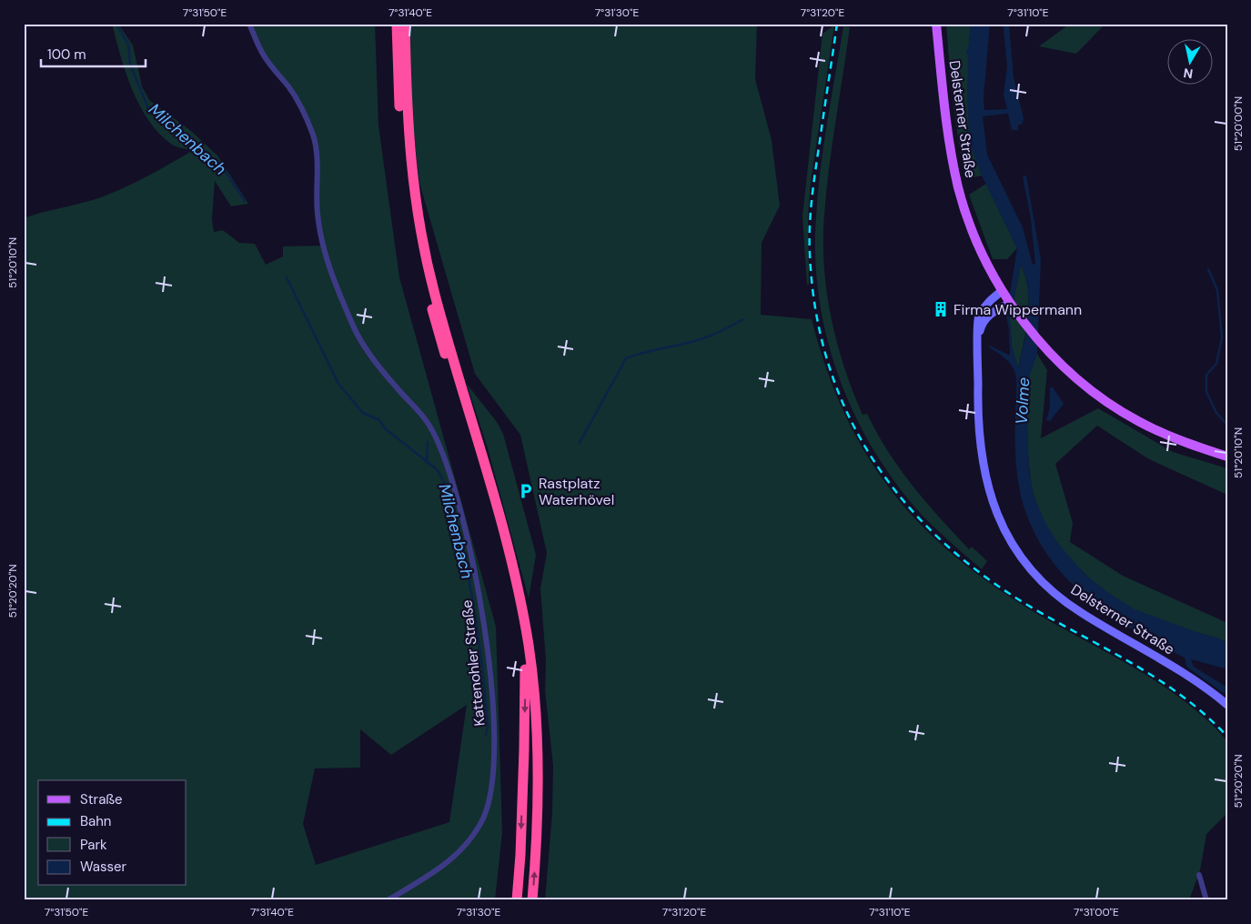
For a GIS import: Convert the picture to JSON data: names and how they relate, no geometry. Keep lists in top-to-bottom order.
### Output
{
  "streets": {
    "main road": ["Delsterner Straße"],
    "street": ["Kattenohler Straße"]
  },
  "water": ["Milchenbach", "Volme"],
  "places": {
    "building": ["Firma Wippermann"],
    "parking": ["Rastplatz Waterhövel"]
  },
  "legend": [
    "Straße",
    "Bahn",
    "Park",
    "Wasser"
  ],
  "scale_bar": "100 m",
  "north": "bottom",
  "coordinates": [
    "7°31'50\"E",
    "7°31'40\"E",
    "7°31'30\"E",
    "7°31'20\"E",
    "7°31'10\"E",
    "51°20'00\"N",
    "51°20'10\"N",
    "51°20'20\"N",
    "7°31'00\"E"
  ]
}
